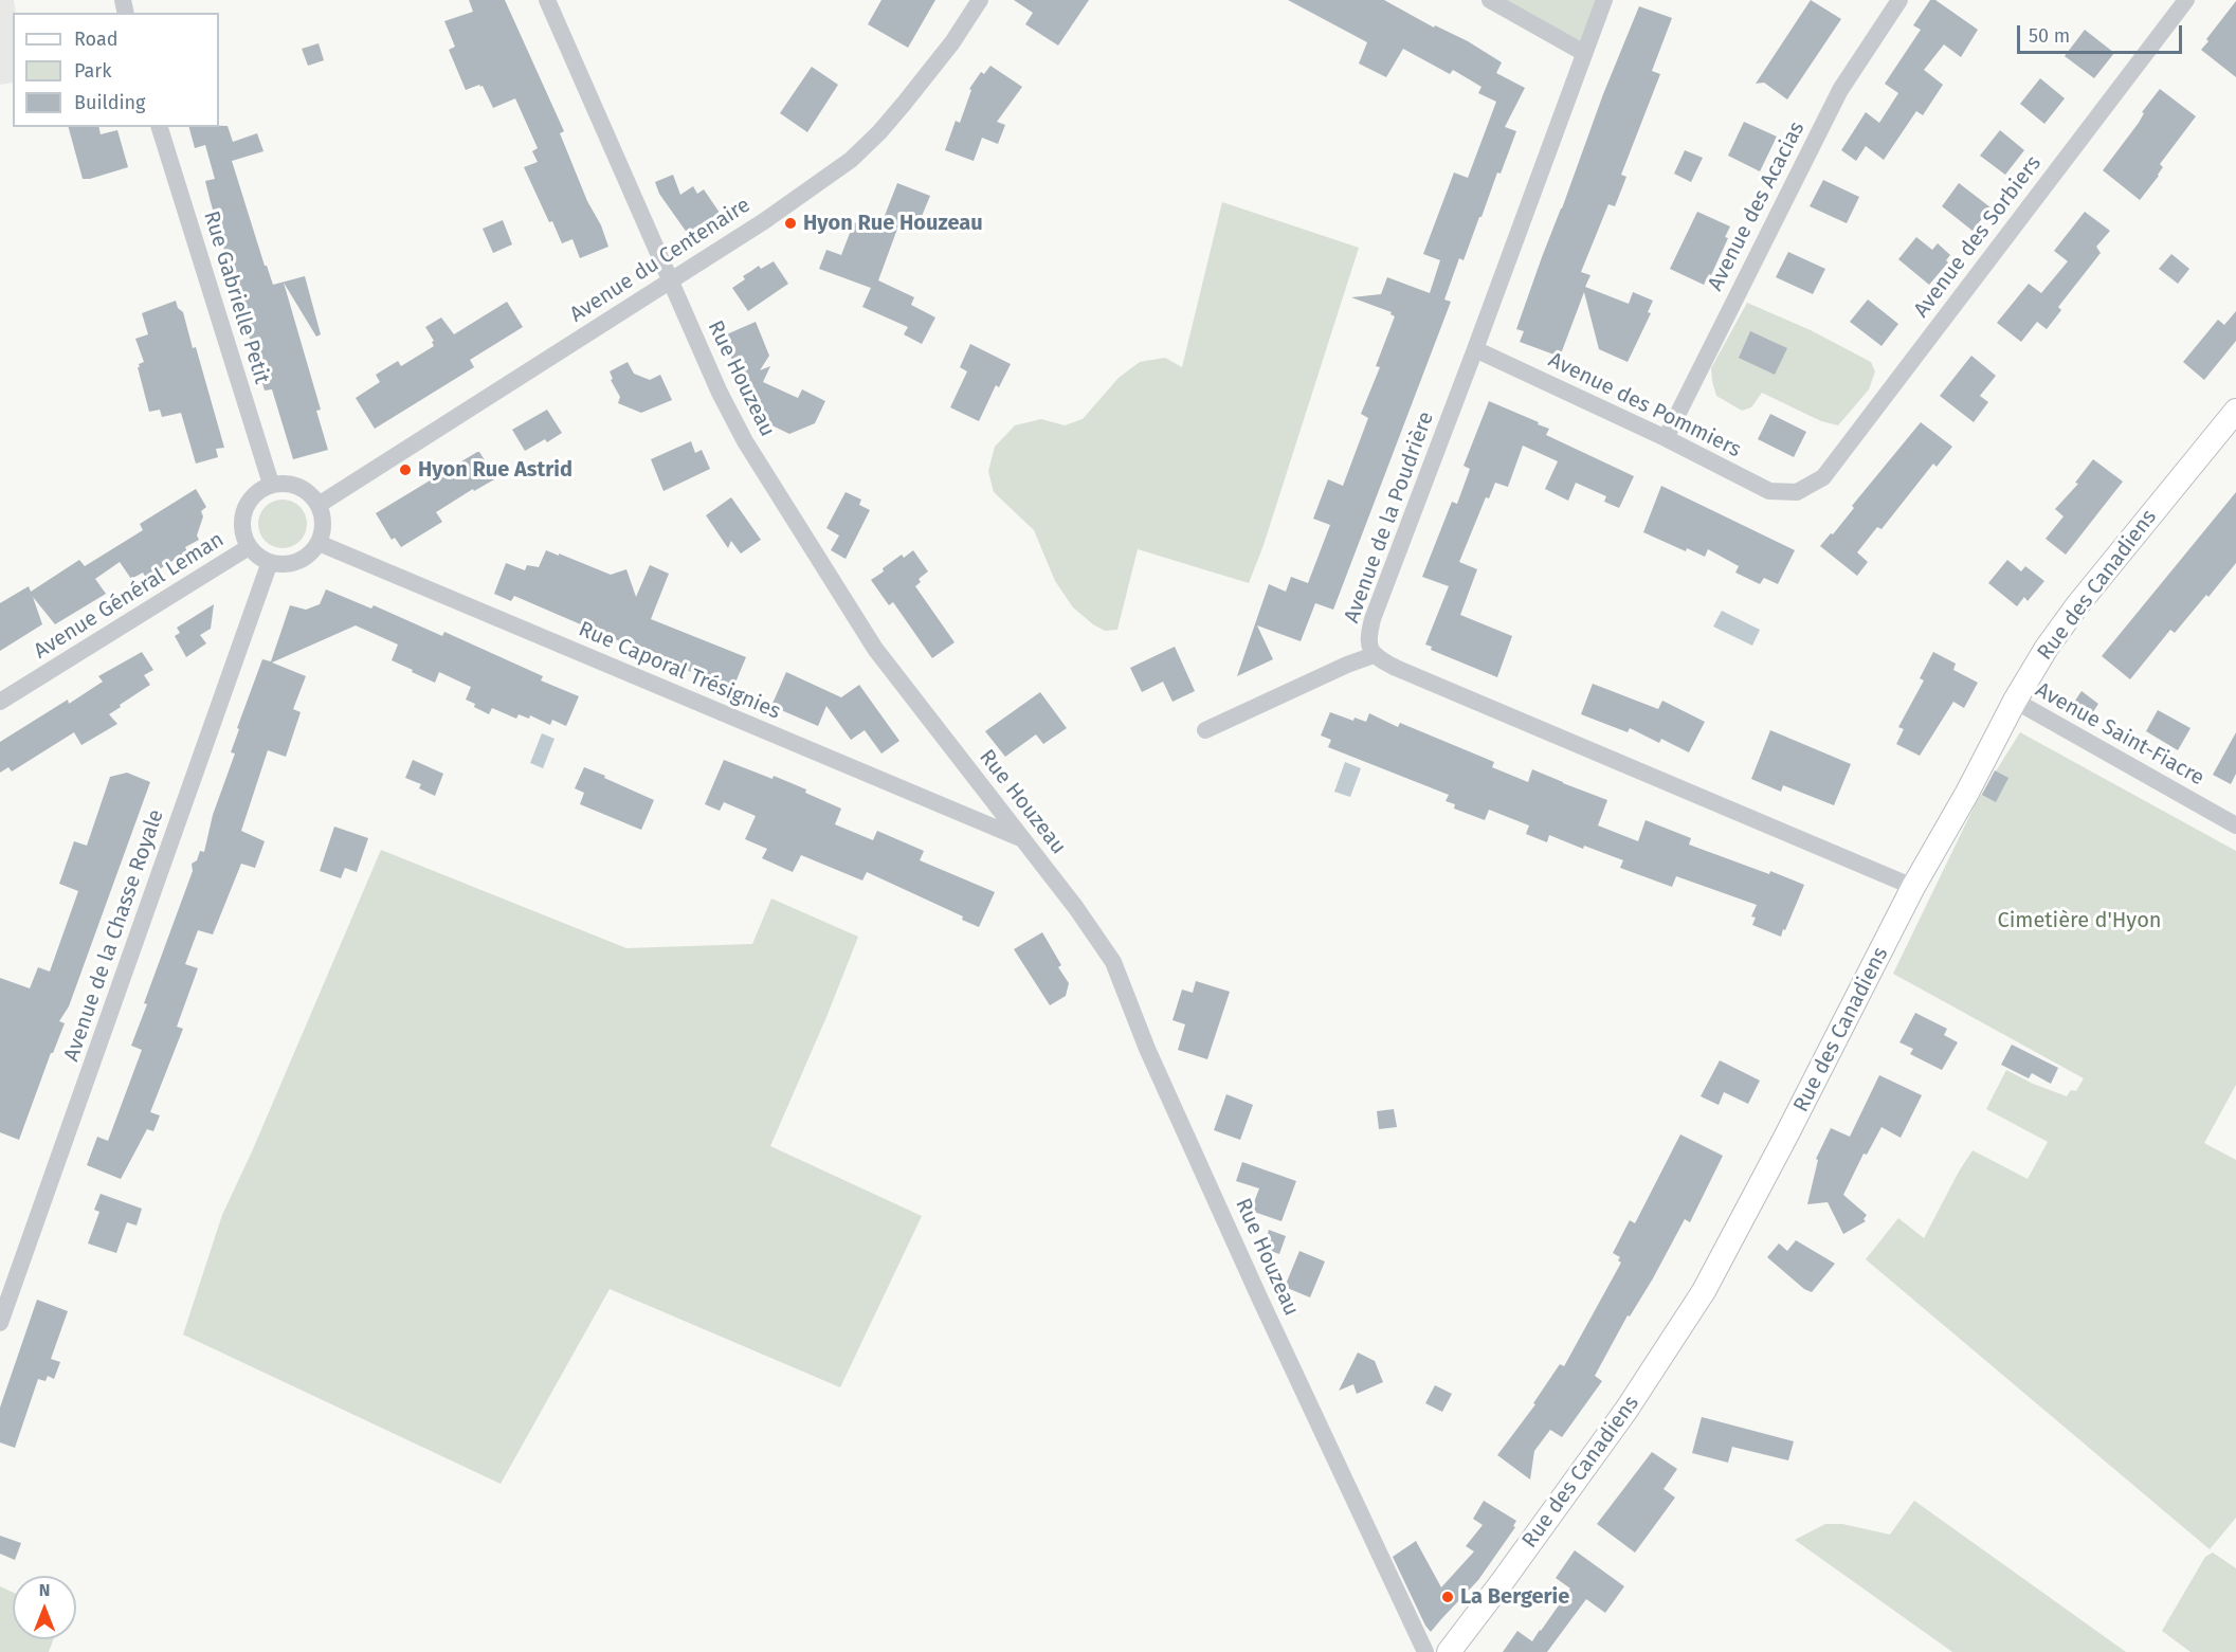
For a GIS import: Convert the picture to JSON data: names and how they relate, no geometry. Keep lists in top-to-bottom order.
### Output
{
  "streets": {
    "street": [
      "Avenue des Acacias",
      "Avenue des Sorbiers",
      "Avenue du Centenaire",
      "Rue Gabrielle Petit",
      "Rue Houzeau",
      "Avenue des Pommiers",
      "Avenue de la Poudrière",
      "Rue des Canadiens",
      "Avenue Général Leman",
      "Rue Caporal Trésignies",
      "Avenue Saint-Fiacre",
      "Avenue de la Chasse Royale"
    ]
  },
  "crossings": [
    ["Avenue des Acacias", "Avenue des Pommiers"],
    ["Avenue des Sorbiers", "Avenue des Pommiers"],
    ["Avenue du Centenaire", "Rue Gabrielle Petit"],
    ["Avenue du Centenaire", "Rue Houzeau"],
    ["Avenue du Centenaire", "Avenue Général Leman"],
    ["Avenue du Centenaire", "Rue Caporal Trésignies"],
    ["Avenue du Centenaire", "Avenue de la Chasse Royale"],
    ["Rue Gabrielle Petit", "Avenue Général Leman"],
    ["Rue Gabrielle Petit", "Rue Caporal Trésignies"],
    ["Rue Gabrielle Petit", "Avenue de la Chasse Royale"],
    ["Rue Houzeau", "Rue Caporal Trésignies"],
    ["Avenue des Pommiers", "Avenue de la Poudrière"],
    ["Avenue de la Poudrière", "Rue des Canadiens"],
    ["Rue des Canadiens", "Avenue Saint-Fiacre"],
    ["Avenue Général Leman", "Rue Caporal Trésignies"],
    ["Avenue Général Leman", "Avenue de la Chasse Royale"],
    ["Rue Caporal Trésignies", "Avenue de la Chasse Royale"]
  ],
  "parks": ["Cimetière d'Hyon"],
  "places": ["Hyon Rue Houzeau", "Hyon Rue Astrid", "La Bergerie"],
  "legend": ["Road", "Park", "Building"],
  "scale_bar": "50 m",
  "north": "top"
}
